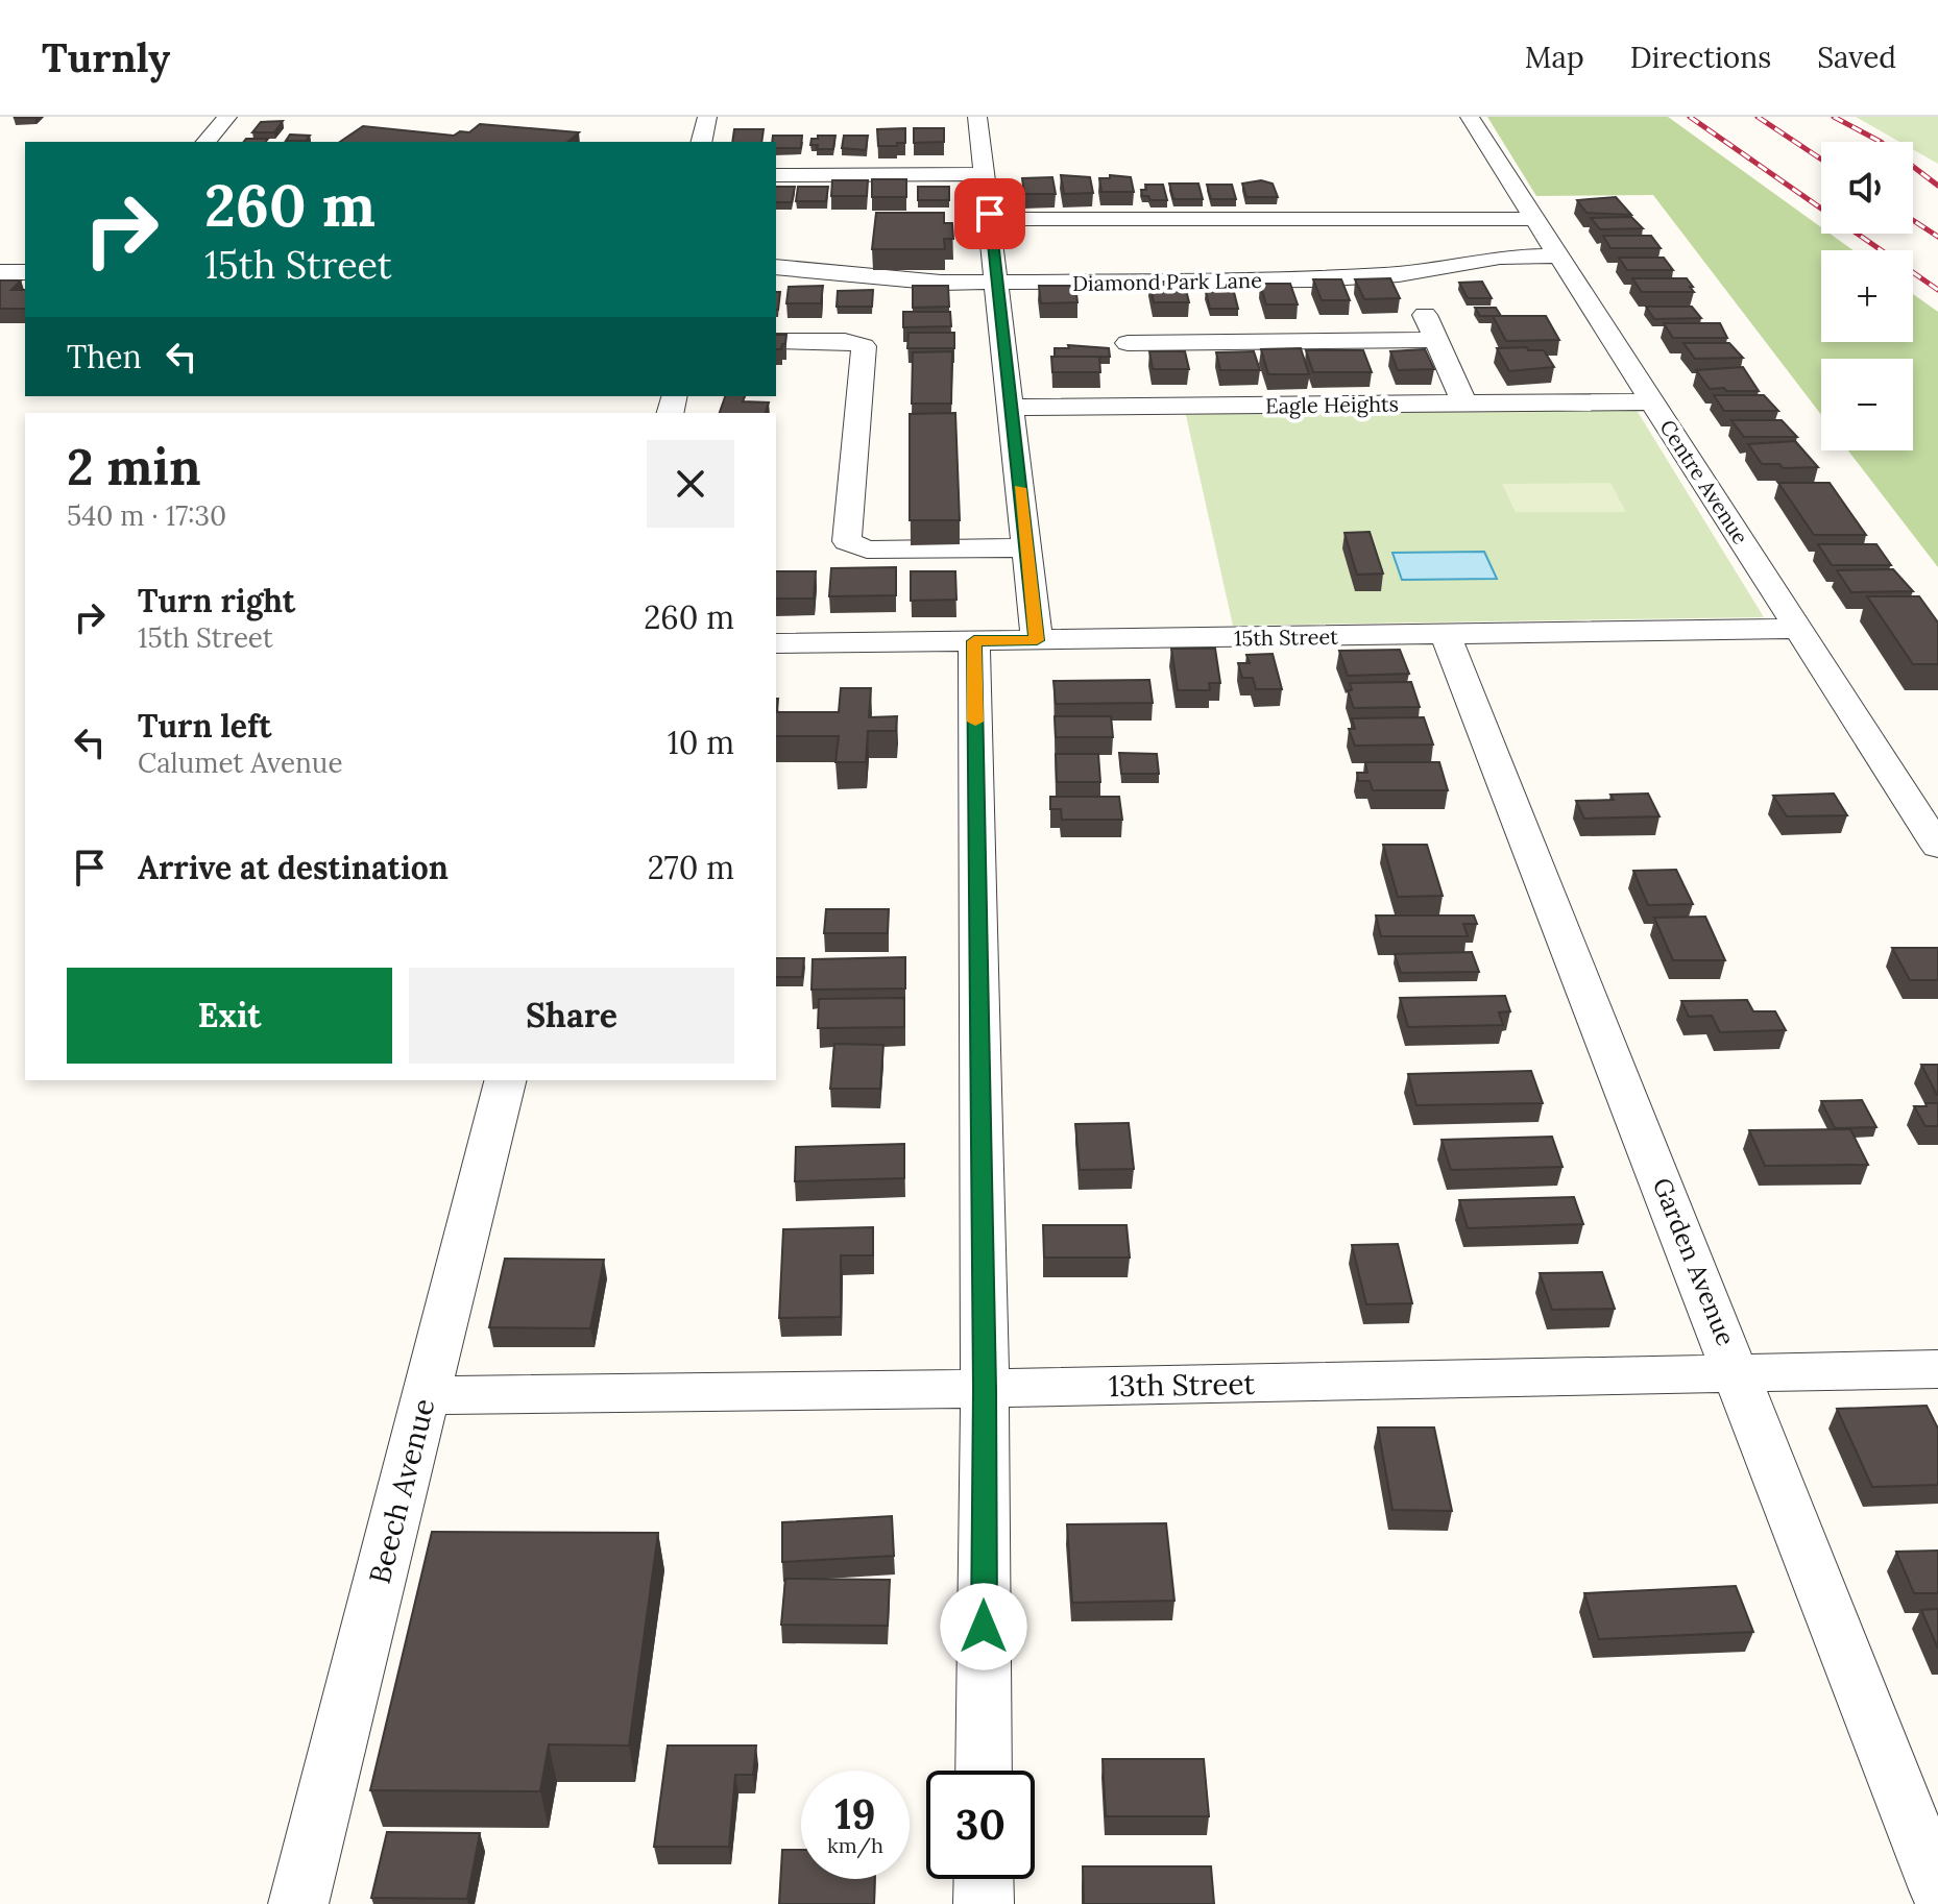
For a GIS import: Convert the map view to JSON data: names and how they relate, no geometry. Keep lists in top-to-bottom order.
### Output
{
  "streets": {
    "street": [
      "Diamond Park Lane",
      "Eagle Heights",
      "Centre Avenue",
      "15th Street",
      "Garden Avenue",
      "13th Street",
      "Beech Avenue"
    ]
  },
  "crossings": [
    ["Diamond Park Lane", "Centre Avenue"],
    ["Eagle Heights", "Centre Avenue"],
    ["Centre Avenue", "15th Street"],
    ["15th Street", "Garden Avenue"],
    ["Garden Avenue", "13th Street"],
    ["13th Street", "Beech Avenue"]
  ],
  "page": {
    "header": "Turnly",
    "nav": ["Map", "Directions", "Saved"],
    "map_buttons": ["+", "−"],
    "turn": ["260 m", "15th Street"],
    "then": "Then",
    "heading": ["2 min", "540 m · 17:30"],
    "list": [
      {
        "name": "Turn right",
        "note": "15th Street",
        "value": "260 m"
      },
      {
        "name": "Turn left",
        "note": "Calumet Avenue",
        "value": "10 m"
      },
      {
        "name": "Arrive at destination",
        "value": "270 m"
      }
    ],
    "buttons": ["Exit", "Share"],
    "speed": "19 km/h",
    "limit": "30"
  }
}
